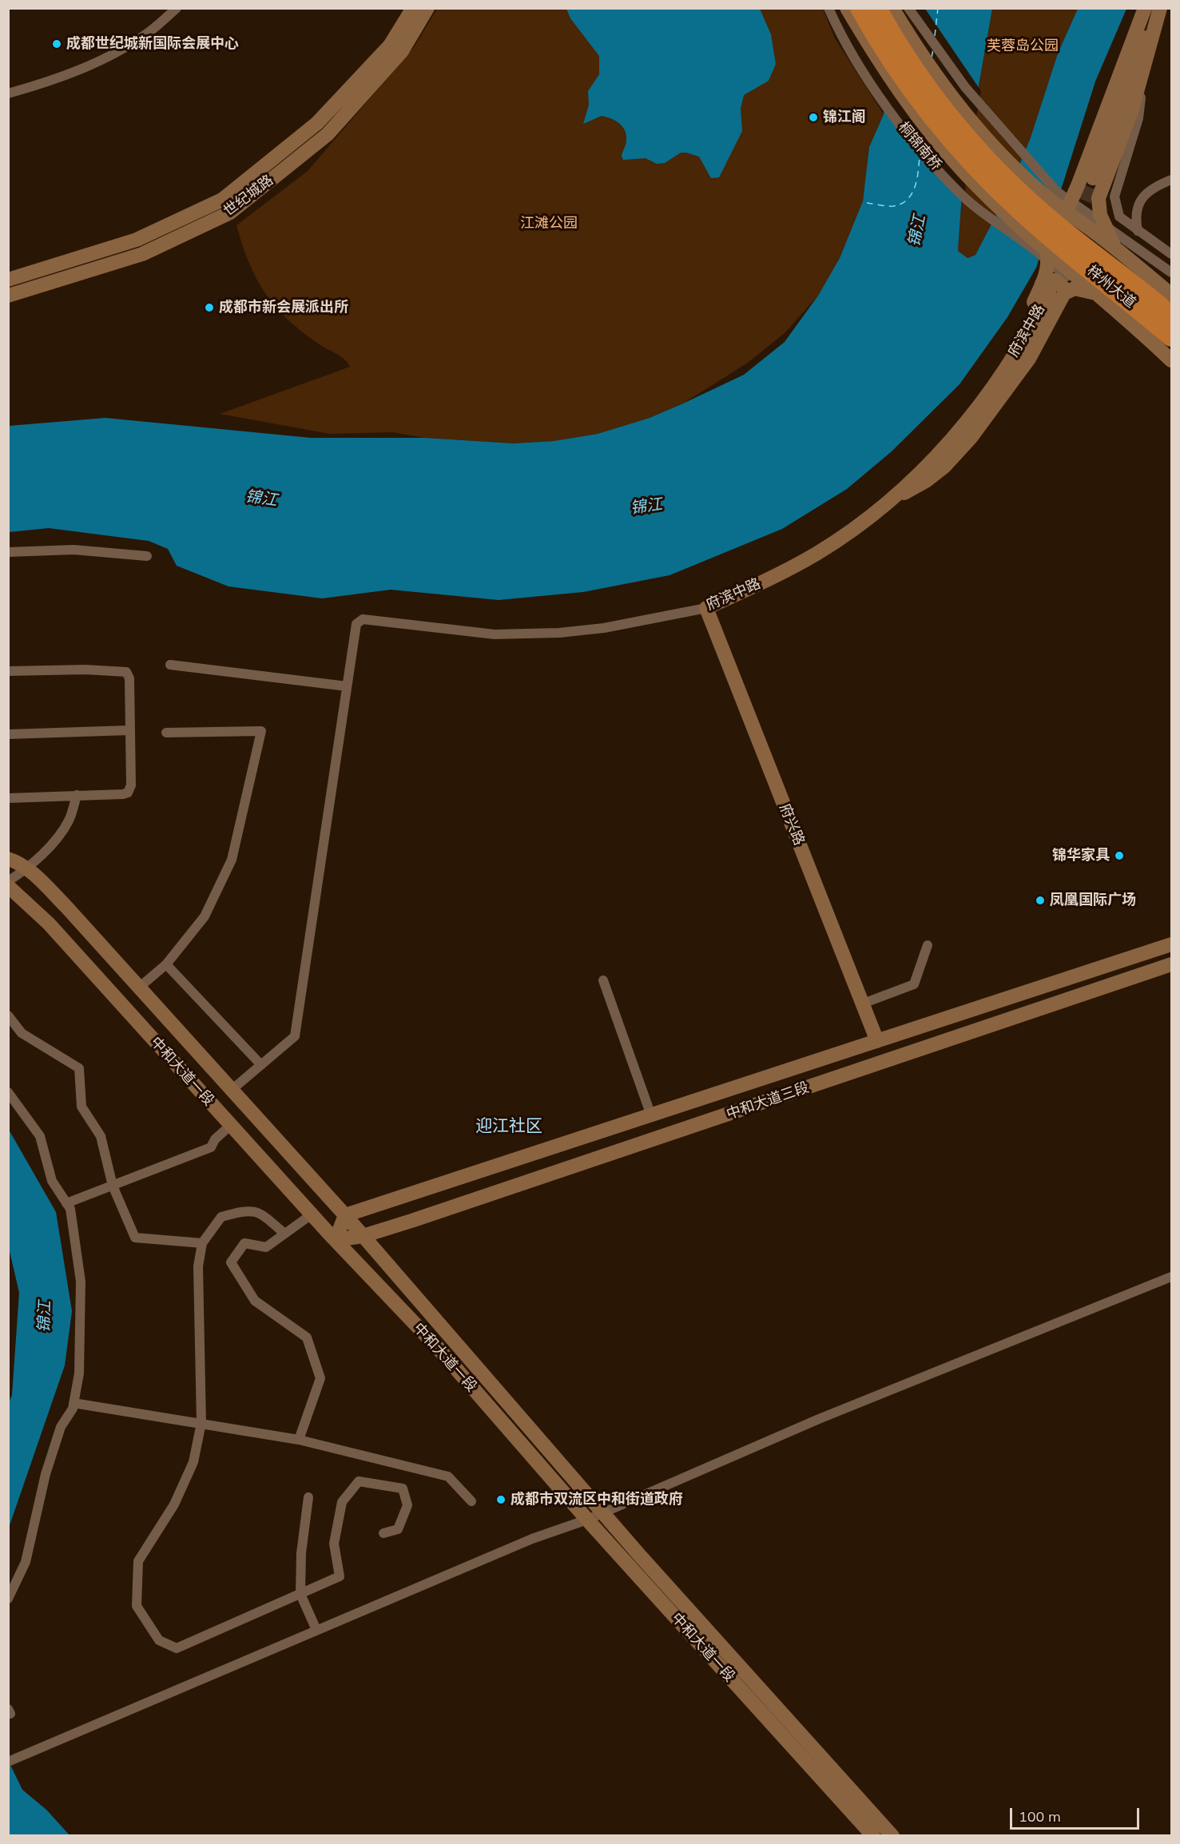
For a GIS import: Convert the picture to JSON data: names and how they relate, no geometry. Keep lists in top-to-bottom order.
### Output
{
  "streets": {
    "highway": ["桐锦南桥", "梓州大道"],
    "main road": [
      "世纪城路",
      "府滨中路",
      "府兴路",
      "中和大道一段",
      "中和大道三段"
    ]
  },
  "crossings": [
    ["桐锦南桥", "梓州大道"],
    ["桐锦南桥", "府滨中路"],
    ["梓州大道", "府滨中路"],
    ["府滨中路", "府兴路"],
    ["中和大道一段", "中和大道三段"]
  ],
  "districts": ["迎江社区"],
  "water": ["锦江"],
  "parks": ["芙蓉岛公园", "江滩公园"],
  "places": [
    "成都世纪城新国际会展中心",
    "锦江阁",
    "成都市新会展派出所",
    "锦华家具",
    "凤凰国际广场",
    "成都市双流区中和街道政府"
  ],
  "scale_bar": "100 m"
}
